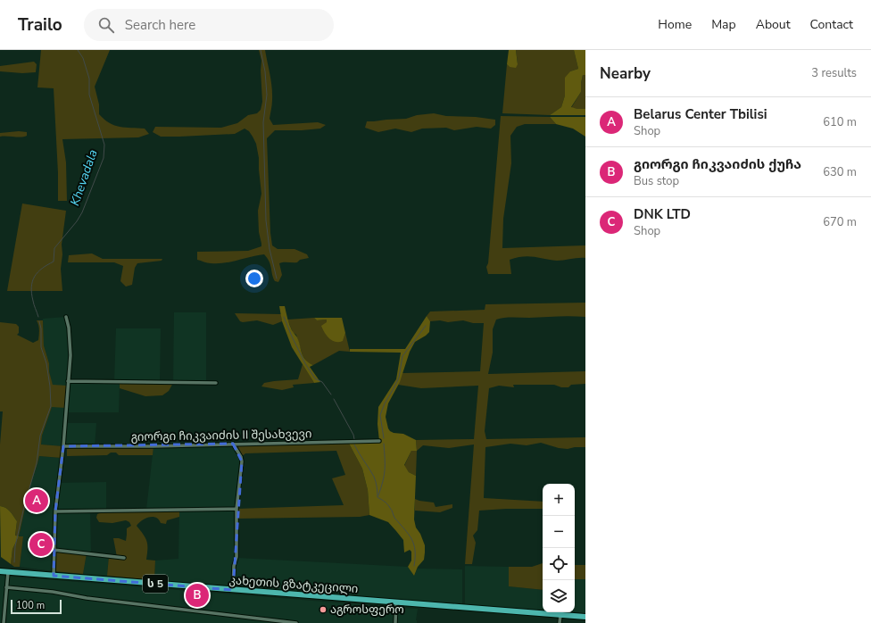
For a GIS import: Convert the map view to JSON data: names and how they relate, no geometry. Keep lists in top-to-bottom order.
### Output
{
  "streets": {
    "highway": ["ს 5", "კახეთის გზატკეცილი"],
    "street": ["გიორგი ჩიკვაიძის II შესახვევი"]
  },
  "water": ["Khevadala"],
  "places": ["აგროსფერო"],
  "scale_bar": "100 m",
  "page": {
    "header": "Trailo",
    "search": "Search here",
    "nav": [
      "Home",
      "Map",
      "About",
      "Contact"
    ],
    "heading": ["Nearby", "3 results"],
    "list": [
      {
        "mark": "A",
        "name": "Belarus Center Tbilisi",
        "note": "Shop",
        "value": "610 m"
      },
      {
        "mark": "B",
        "name": "გიორგი ჩიკვაიძის ქუჩა",
        "note": "Bus stop",
        "value": "630 m"
      },
      {
        "mark": "C",
        "name": "DNK LTD",
        "note": "Shop",
        "value": "670 m"
      }
    ],
    "map_buttons": ["+", "−"],
    "pins": ["A", "C", "B"],
    "scale": "100 m"
  }
}
